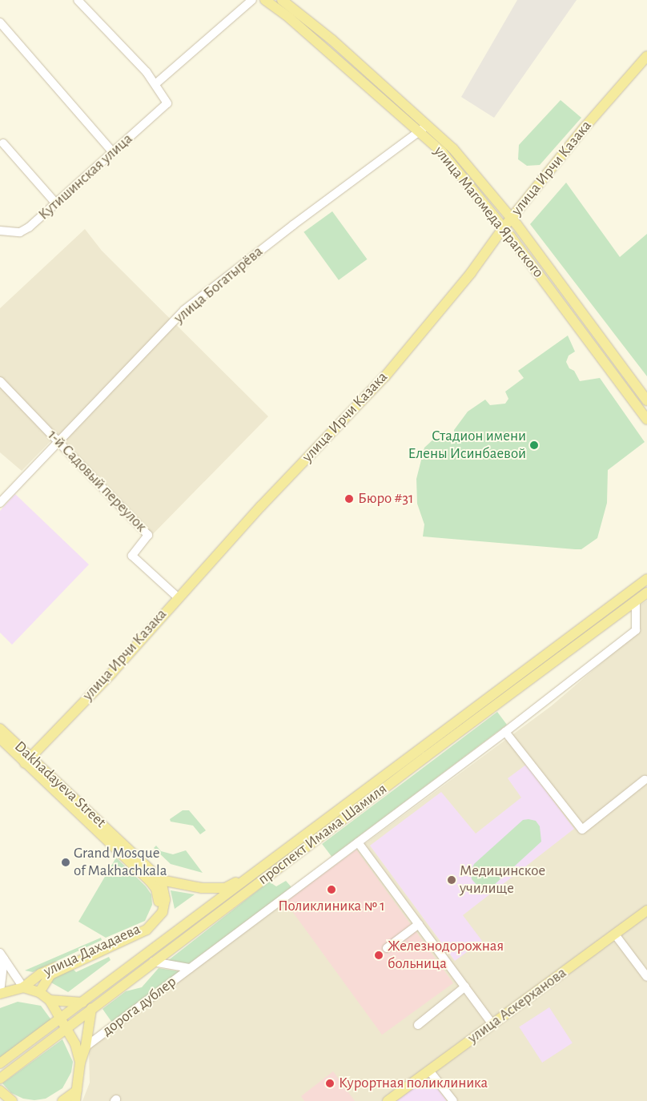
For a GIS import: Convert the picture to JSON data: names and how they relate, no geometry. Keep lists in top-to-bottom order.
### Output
{
  "streets": {
    "main road": [
      "улица Ирчи Казака",
      "улица Магомеда Ярагского",
      "Dakhadayeva Street",
      "проспект Имама Шамиля",
      "улица Дахадаева",
      "улица Аскерханова"
    ],
    "street": [
      "Кутишинская улица",
      "улица Богатырёва",
      "1-й Садовый переулок",
      "дорога дублер"
    ]
  },
  "crossings": [
    ["улица Ирчи Казака", "улица Магомеда Ярагского"],
    ["улица Ирчи Казака", "1-й Садовый переулок"],
    ["улица Ирчи Казака", "Dakhadayeva Street"],
    ["улица Ирчи Казака", "улица Дахадаева"],
    ["улица Магомеда Ярагского", "улица Богатырёва"],
    ["улица Богатырёва", "1-й Садовый переулок"],
    ["Dakhadayeva Street", "улица Дахадаева"],
    ["проспект Имама Шамиля", "дорога дублер"]
  ],
  "places": [
    "Стадион имени Елены Исинбаевой",
    "Бюро #31",
    "Grand Mosque of Makhachkala",
    "Медицинское училище",
    "Поликлиника № 1",
    "Железнодорожная больница",
    "Курортная поликлиника"
  ]
}
